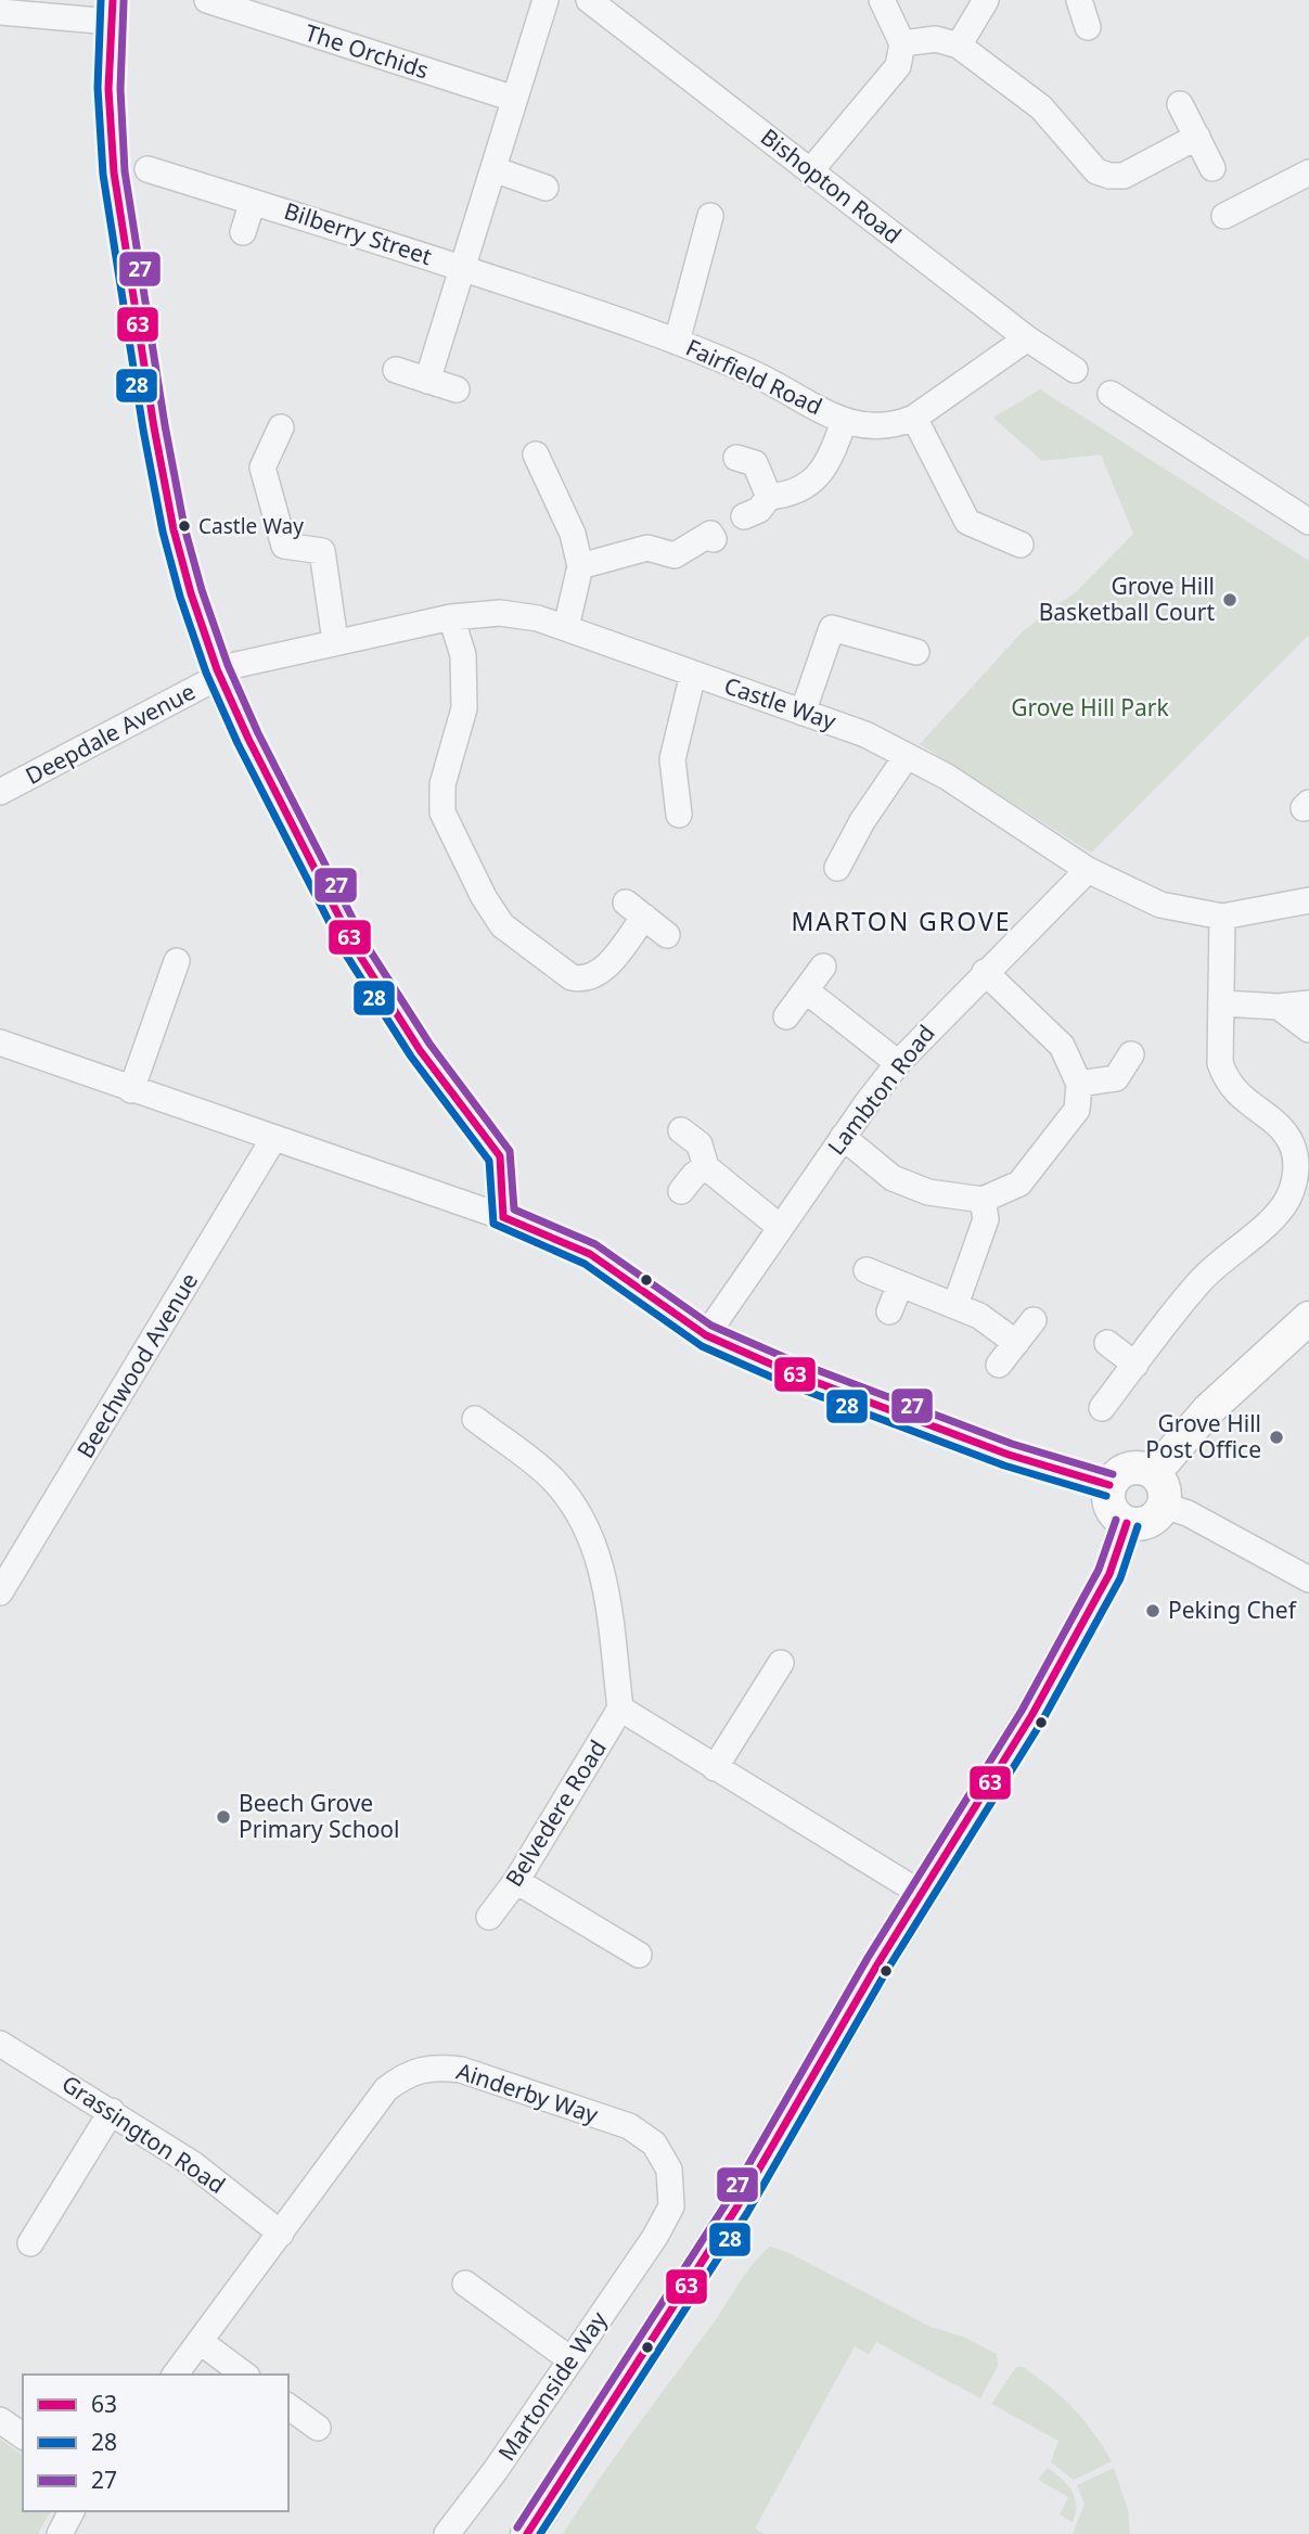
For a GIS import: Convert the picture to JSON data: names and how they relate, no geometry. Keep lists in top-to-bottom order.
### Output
{
  "streets": {
    "street": [
      "The Orchids",
      "Bishopton Road",
      "Bilberry Street",
      "Fairfield Road",
      "Castle Way",
      "Deepdale Avenue",
      "Lambton Road",
      "Beechwood Avenue",
      "Belvedere Road",
      "Ainderby Way",
      "Grassington Road",
      "Martonside Way"
    ]
  },
  "crossings": [
    ["Bishopton Road", "Fairfield Road"],
    ["Bilberry Street", "Fairfield Road"],
    ["Castle Way", "Deepdale Avenue"],
    ["Castle Way", "Lambton Road"],
    ["Ainderby Way", "Grassington Road"],
    ["Ainderby Way", "Martonside Way"]
  ],
  "districts": ["MARTON GROVE"],
  "parks": ["Grove Hill Park"],
  "places": [
    "Castle Way",
    "Grove Hill Basketball Court",
    "Grove Hill Post Office",
    "Peking Chef",
    "Beech Grove Primary School"
  ],
  "lines": ["transit line 63", "transit line 28", "transit line 27"],
  "legend": ["63", "28", "27"]
}
